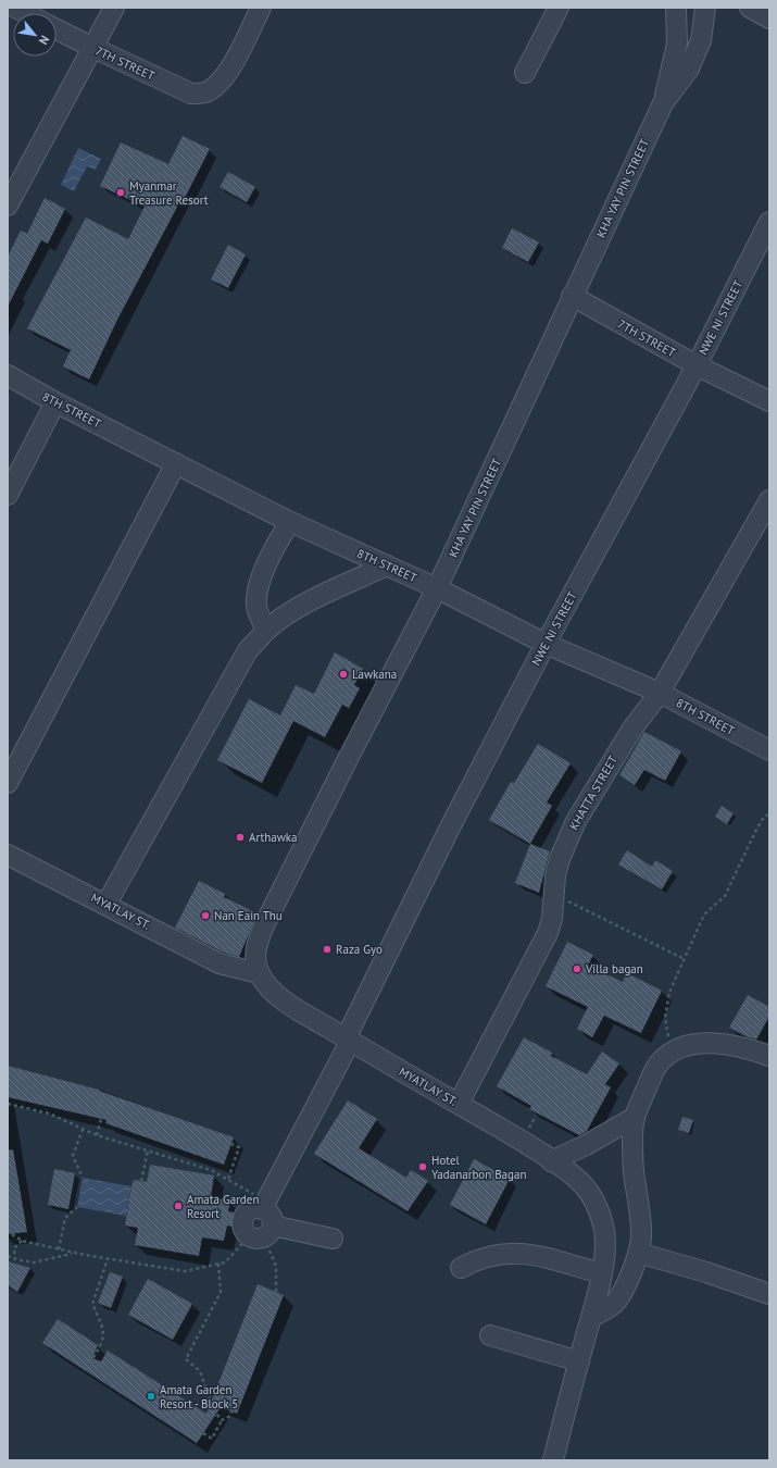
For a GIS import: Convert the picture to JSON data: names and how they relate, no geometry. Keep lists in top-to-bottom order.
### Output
{
  "streets": {
    "street": [
      "7TH STREET",
      "KHA YAY PIN STREET",
      "NWE NI STREET",
      "8TH STREET",
      "KHATTA STREET",
      "MYATLAY ST."
    ]
  },
  "crossings": [
    ["7TH STREET", "KHA YAY PIN STREET"],
    ["7TH STREET", "NWE NI STREET"],
    ["KHA YAY PIN STREET", "8TH STREET"],
    ["KHA YAY PIN STREET", "MYATLAY ST."],
    ["NWE NI STREET", "8TH STREET"],
    ["NWE NI STREET", "MYATLAY ST."],
    ["8TH STREET", "KHATTA STREET"],
    ["KHATTA STREET", "MYATLAY ST."]
  ],
  "places": [
    "Myanmar Treasure Resort",
    "Lawkana",
    "Arthawka",
    "Nan Eain Thu",
    "Raza Gyo",
    "Villa bagan",
    "Hotel Yadanarbon Bagan",
    "Amata Garden Resort",
    "Amata Garden Resort - Block 5"
  ],
  "north": "bottom right"
}
